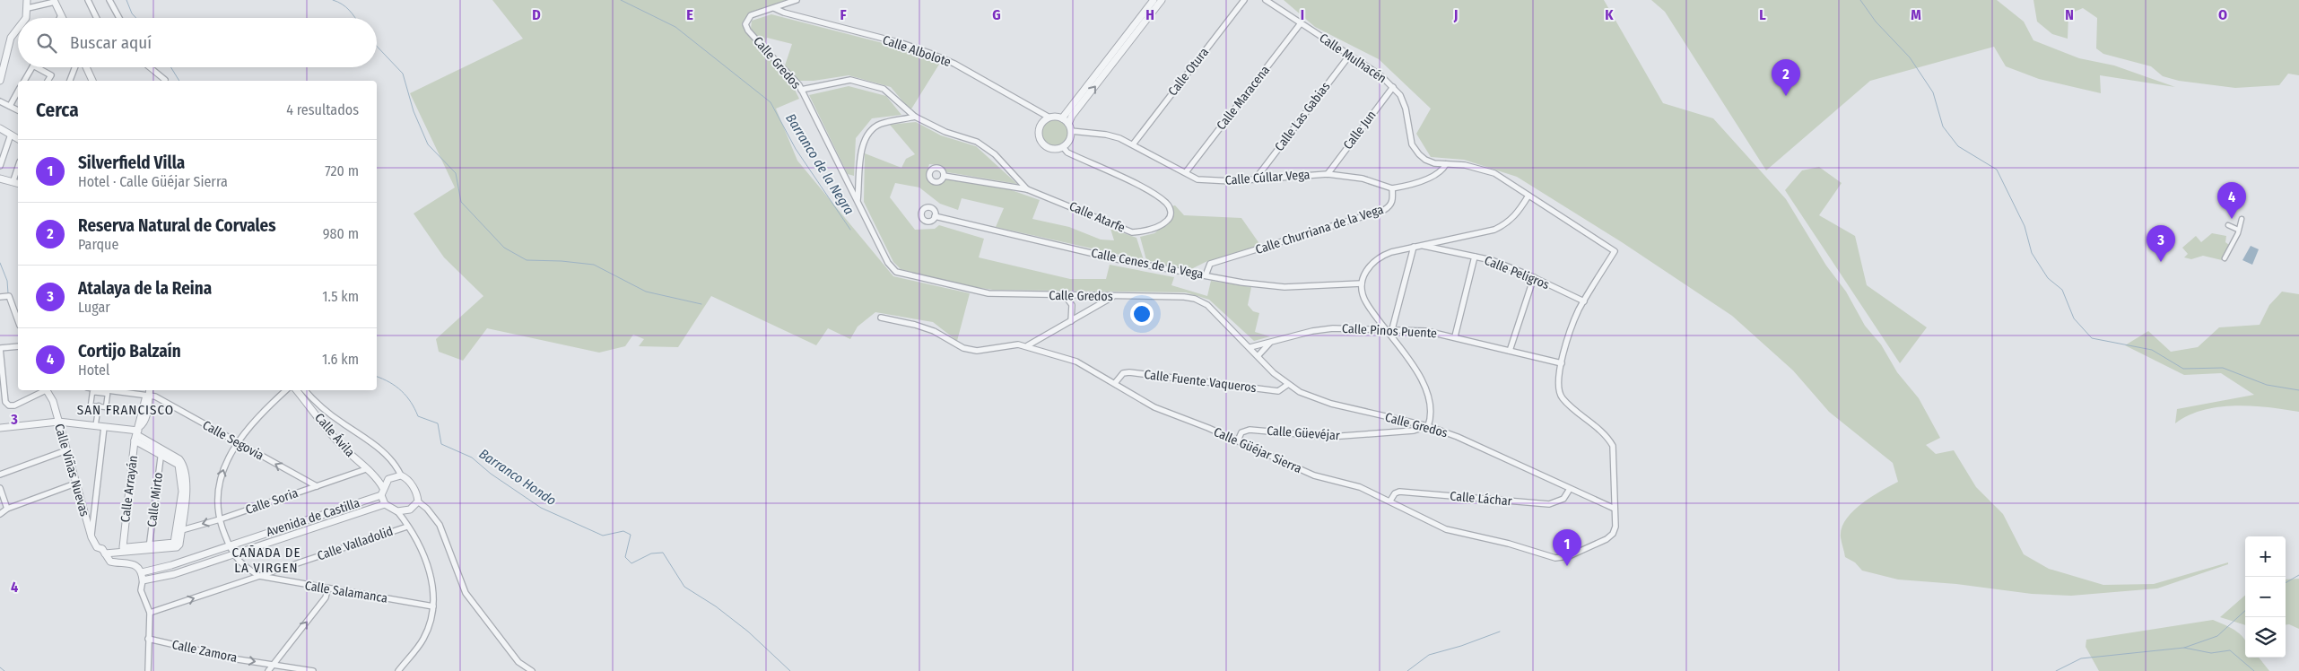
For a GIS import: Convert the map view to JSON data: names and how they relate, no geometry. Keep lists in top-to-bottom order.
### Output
{
  "streets": {
    "street": [
      "Calle Albolote",
      "Calle Mulhacén",
      "Calle Gredos",
      "Calle Otura",
      "Calle Maracena",
      "Calle Las Gabias",
      "Calle Jun",
      "Calle Cúllar Vega",
      "Calle Atarfe",
      "Calle Churriana de la Vega",
      "Calle Cenes de la Vega",
      "Calle Peligros",
      "Calle Pinos Puente",
      "Calle Fuente Vaqueros",
      "Calle Güevéjar",
      "Calle Ávila",
      "Calle Segovia",
      "Calle Güéjar Sierra",
      "Calle Viñas Nuevas",
      "Calle Arrayán",
      "Calle Láchar",
      "Calle Mirto",
      "Calle Soria",
      "Avenida de Castilla",
      "Calle Valladolid",
      "Calle Salamanca",
      "Calle Zamora"
    ]
  },
  "crossings": [
    ["Calle Albolote", "Calle Gredos"],
    ["Calle Albolote", "Calle Cúllar Vega"],
    ["Calle Albolote", "Calle Atarfe"],
    ["Calle Mulhacén", "Calle Maracena"],
    ["Calle Mulhacén", "Calle Las Gabias"],
    ["Calle Mulhacén", "Calle Jun"],
    ["Calle Mulhacén", "Calle Churriana de la Vega"],
    ["Calle Mulhacén", "Calle Peligros"],
    ["Calle Mulhacén", "Calle Güéjar Sierra"],
    ["Calle Gredos", "Calle Pinos Puente"],
    ["Calle Gredos", "Calle Fuente Vaqueros"],
    ["Calle Gredos", "Calle Güevéjar"],
    ["Calle Gredos", "Calle Güéjar Sierra"],
    ["Calle Gredos", "Calle Láchar"],
    ["Calle Otura", "Calle Cúllar Vega"],
    ["Calle Maracena", "Calle Cúllar Vega"],
    ["Calle Las Gabias", "Calle Cúllar Vega"],
    ["Calle Jun", "Calle Cúllar Vega"],
    ["Calle Cúllar Vega", "Calle Atarfe"],
    ["Calle Cúllar Vega", "Calle Churriana de la Vega"],
    ["Calle Churriana de la Vega", "Calle Cenes de la Vega"],
    ["Calle Cenes de la Vega", "Calle Peligros"],
    ["Calle Peligros", "Calle Güéjar Sierra"],
    ["Calle Pinos Puente", "Calle Güéjar Sierra"],
    ["Calle Fuente Vaqueros", "Calle Güéjar Sierra"],
    ["Calle Güevéjar", "Calle Güéjar Sierra"],
    ["Calle Ávila", "Calle Soria"],
    ["Calle Ávila", "Avenida de Castilla"],
    ["Calle Segovia", "Calle Arrayán"],
    ["Calle Segovia", "Calle Soria"],
    ["Calle Güéjar Sierra", "Calle Láchar"],
    ["Calle Viñas Nuevas", "Avenida de Castilla"],
    ["Calle Valladolid", "Calle Salamanca"]
  ],
  "one_way": ["Calle Segovia", "Calle Valladolid", "Calle Zamora"],
  "districts": ["SAN FRANCISCO", "CAÑADA DE LA VIRGEN"],
  "water": ["Barranco de la Negra", "Barranco Hondo"],
  "page": {
    "search": "Buscar aquí",
    "pins": [
      "2",
      "4",
      "3",
      "1"
    ],
    "heading": ["Cerca", "4 resultados"],
    "list": [
      {
        "mark": "1",
        "name": "Silverfield Villa",
        "note": "Hotel · Calle Güéjar Sierra",
        "value": "720 m"
      },
      {
        "mark": "2",
        "name": "Reserva Natural de Corvales",
        "note": "Parque",
        "value": "980 m"
      },
      {
        "mark": "3",
        "name": "Atalaya de la Reina",
        "note": "Lugar",
        "value": "1.5 km"
      },
      {
        "mark": "4",
        "name": "Cortijo Balzaín",
        "note": "Hotel",
        "value": "1.6 km"
      }
    ],
    "map_buttons": ["+", "−"]
  },
  "grid": {
    "columns": [
      "D",
      "E",
      "F",
      "G",
      "H",
      "I",
      "J",
      "K",
      "L",
      "M",
      "N",
      "O"
    ],
    "rows": ["3", "4"]
  }
}
